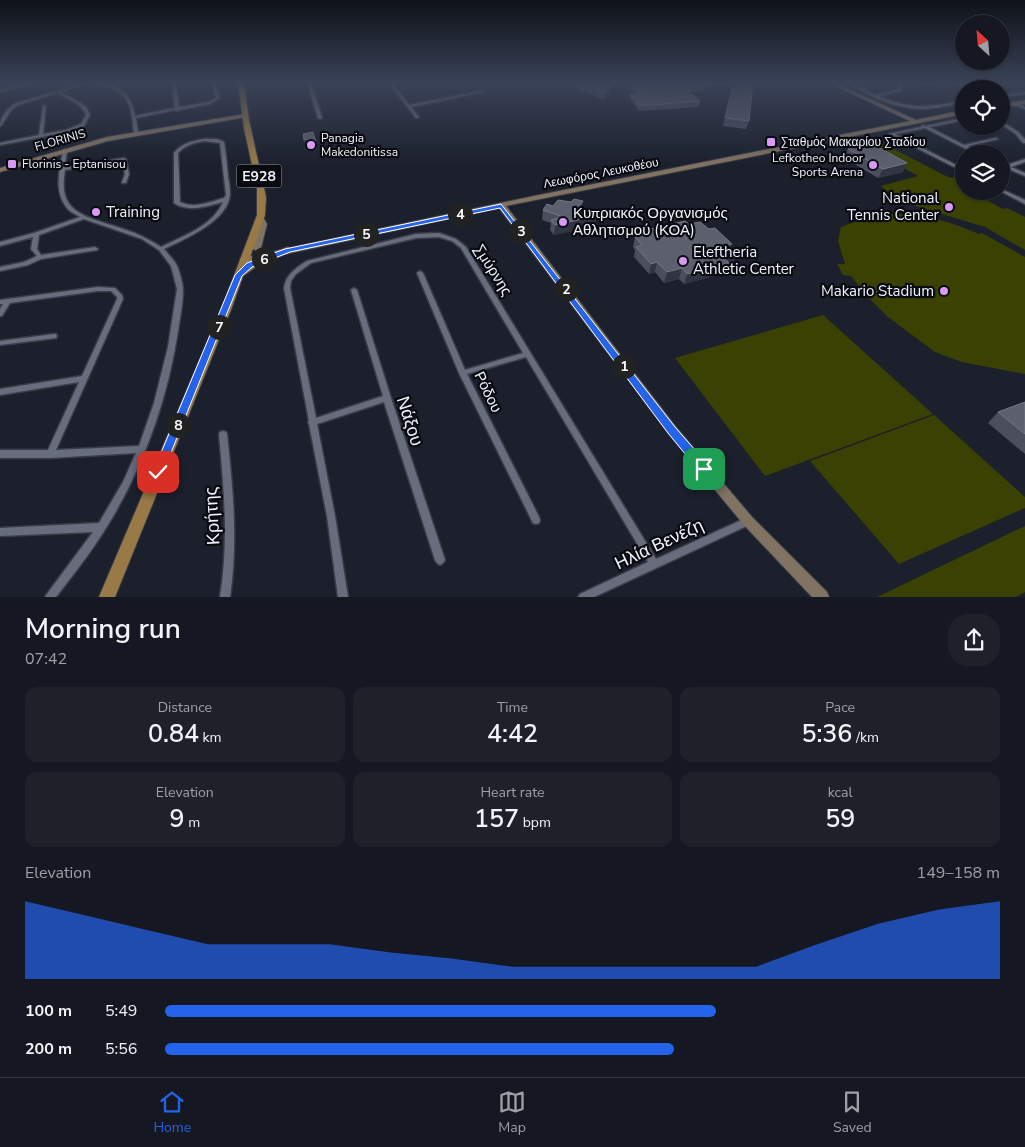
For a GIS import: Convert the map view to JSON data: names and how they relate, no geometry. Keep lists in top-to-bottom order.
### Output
{
  "streets": {
    "main road": ["FLORINIS", "Λεωφόρος Λευκοθέου", "E928"],
    "street": [
      "Σμύρνης",
      "Ρόδου",
      "Νάξου",
      "Κρήτης",
      "Ηλία Βενέζη"
    ]
  },
  "crossings": [
    ["FLORINIS", "E928"],
    ["Λεωφόρος Λευκοθέου", "E928"],
    ["Σμύρνης", "Ηλία Βενέζη"]
  ],
  "places": {
    "transit": ["Σταθμός Μακαρίου Σταδίου", "Florinis - Eptanisou"],
    "other": [
      "Panagia Makedonitissa",
      "Lefkotheo Indoor Sports Arena",
      "National Tennis Center",
      "Training",
      "Κυπριακός Οργανισμός Αθλητισμού (ΚΟΑ)",
      "Eleftheria Athletic Center",
      "Makario Stadium"
    ]
  },
  "north": "top left",
  "page": {
    "pins": [
      "4",
      "3",
      "5",
      "6",
      "2",
      "7",
      "1",
      "8"
    ],
    "heading": ["Morning run", "07:42"],
    "stats": [
      ["Distance", "0.84 km"],
      ["Time", "4:42"],
      ["Pace", "5:36 /km"],
      ["Elevation", "9 m"],
      ["Heart rate", "157 bpm"],
      ["kcal", "59"]
    ],
    "chart": ["Elevation", "149–158 m"],
    "list": [
      {
        "name": "100 m",
        "note": "5:49"
      },
      {
        "name": "200 m",
        "note": "5:56"
      }
    ],
    "tabs": ["Home", "Map", "Saved"]
  }
}
